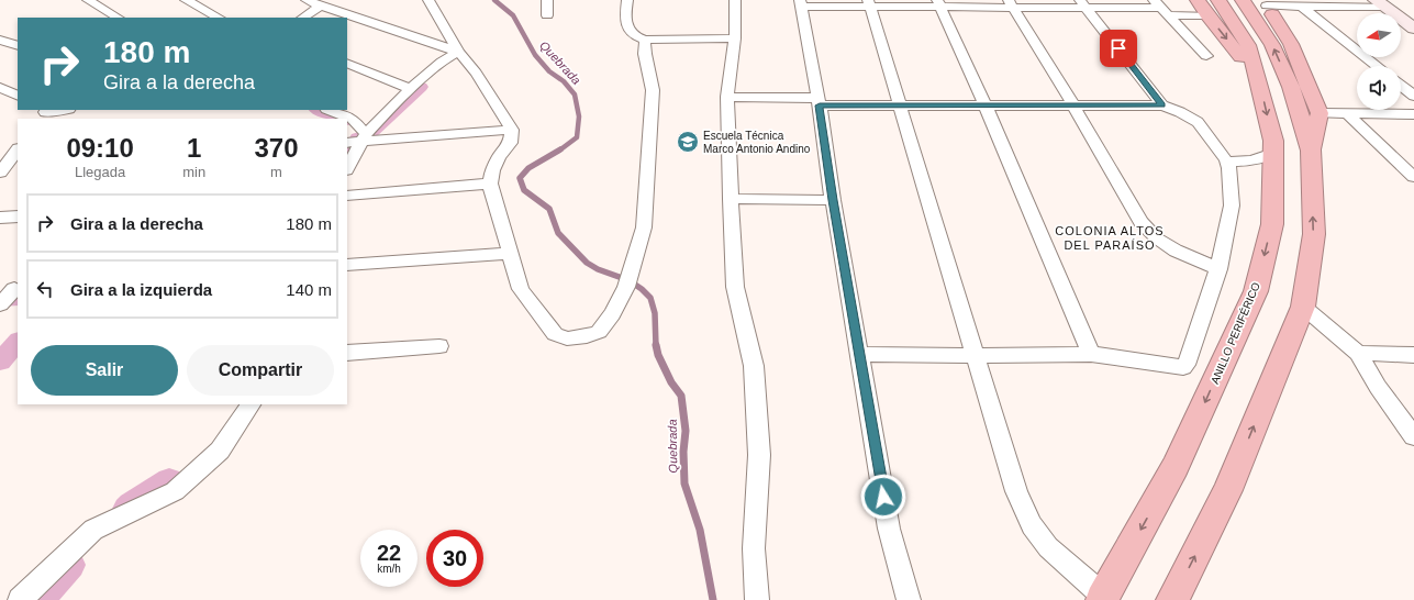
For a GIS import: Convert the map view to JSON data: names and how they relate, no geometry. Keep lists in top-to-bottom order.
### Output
{
  "streets": {
    "highway": ["ANILLO PERIFÉRICO"]
  },
  "districts": ["COLONIA ALTOS DEL PARAÍSO"],
  "water": ["Quebrada"],
  "places": {
    "school or university": ["Escuela Técnica Marco Antonio Andino"]
  },
  "north": "left",
  "page": {
    "turn": ["180 m", "Gira a la derecha"],
    "eta": [
      "09:10",
      "Llegada",
      "1",
      "min",
      "370",
      "m"
    ],
    "list": [
      {
        "name": "Gira a la derecha",
        "value": "180 m"
      },
      {
        "name": "Gira a la izquierda",
        "value": "140 m"
      }
    ],
    "buttons": ["Salir", "Compartir"],
    "speed": "22 km/h",
    "limit": "30"
  }
}
